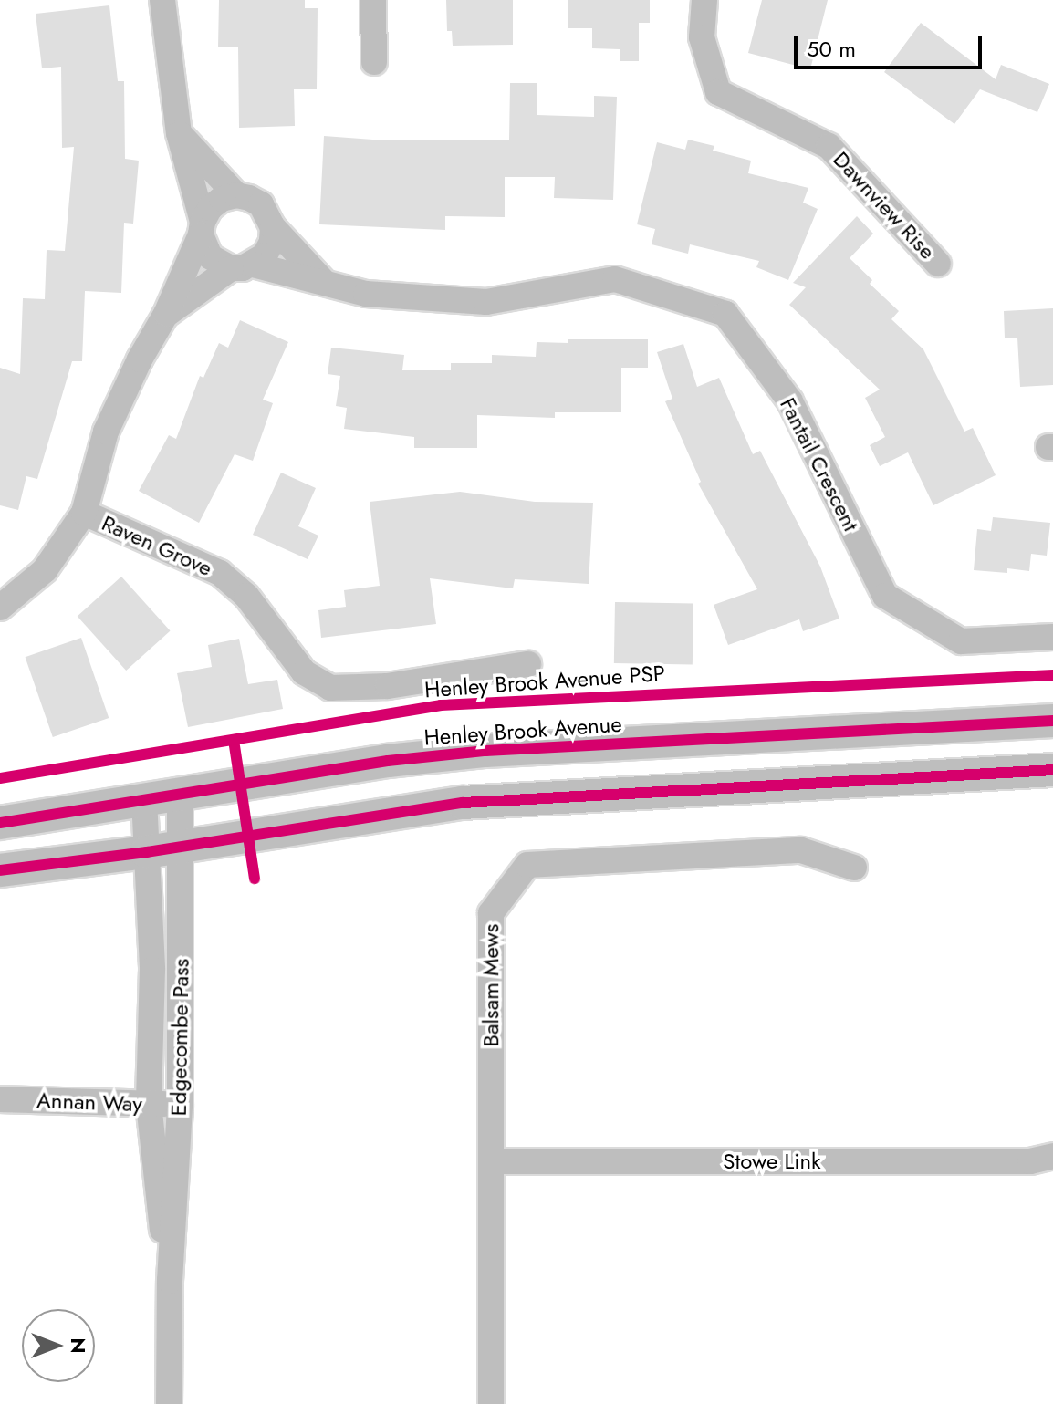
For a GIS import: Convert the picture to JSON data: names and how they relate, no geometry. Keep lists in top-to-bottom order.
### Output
{
  "streets": {
    "main road": ["Henley Brook Avenue"],
    "street": [
      "Dawnview Rise",
      "Fantail Crescent",
      "Raven Grove",
      "Balsam Mews",
      "Edgecombe Pass",
      "Annan Way",
      "Stowe Link"
    ],
    "cycle path": ["Henley Brook Avenue PSP"]
  },
  "crossings": [
    ["Henley Brook Avenue", "Edgecombe Pass"],
    ["Balsam Mews", "Stowe Link"],
    ["Edgecombe Pass", "Annan Way"]
  ],
  "scale_bar": "50 m",
  "north": "right"
}
